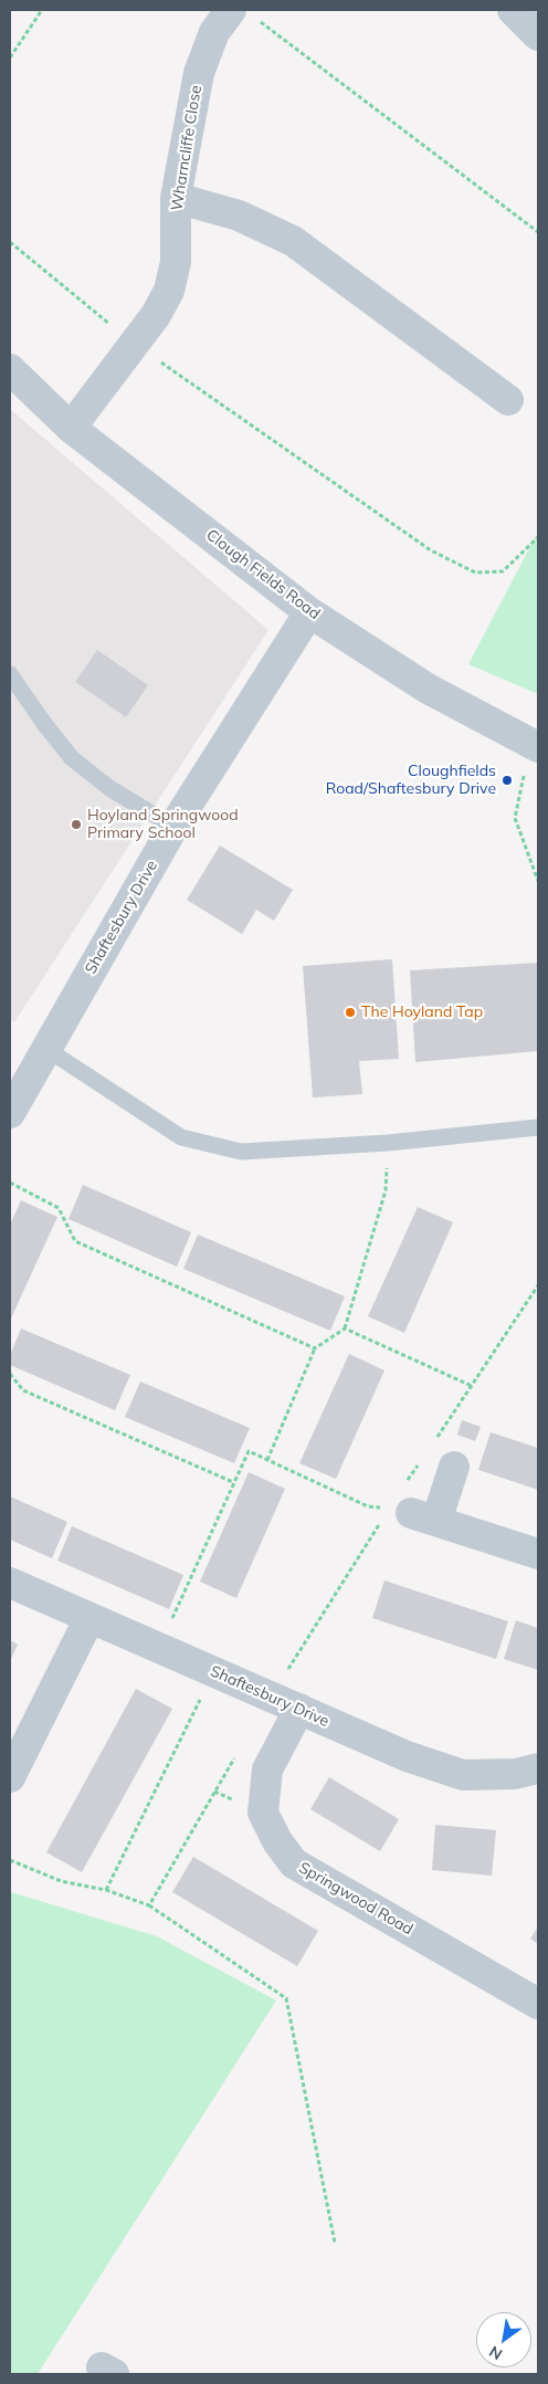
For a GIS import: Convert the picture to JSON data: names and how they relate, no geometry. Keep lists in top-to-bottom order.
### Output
{
  "streets": {
    "street": [
      "Wharncliffe Close",
      "Clough Fields Road",
      "Shaftesbury Drive",
      "Springwood Road"
    ]
  },
  "crossings": [
    ["Wharncliffe Close", "Clough Fields Road"],
    ["Clough Fields Road", "Shaftesbury Drive"],
    ["Shaftesbury Drive", "Springwood Road"]
  ],
  "places": ["Cloughfields Road/Shaftesbury Drive", "Hoyland Springwood Primary School", "The Hoyland Tap"],
  "north": "bottom left"
}
